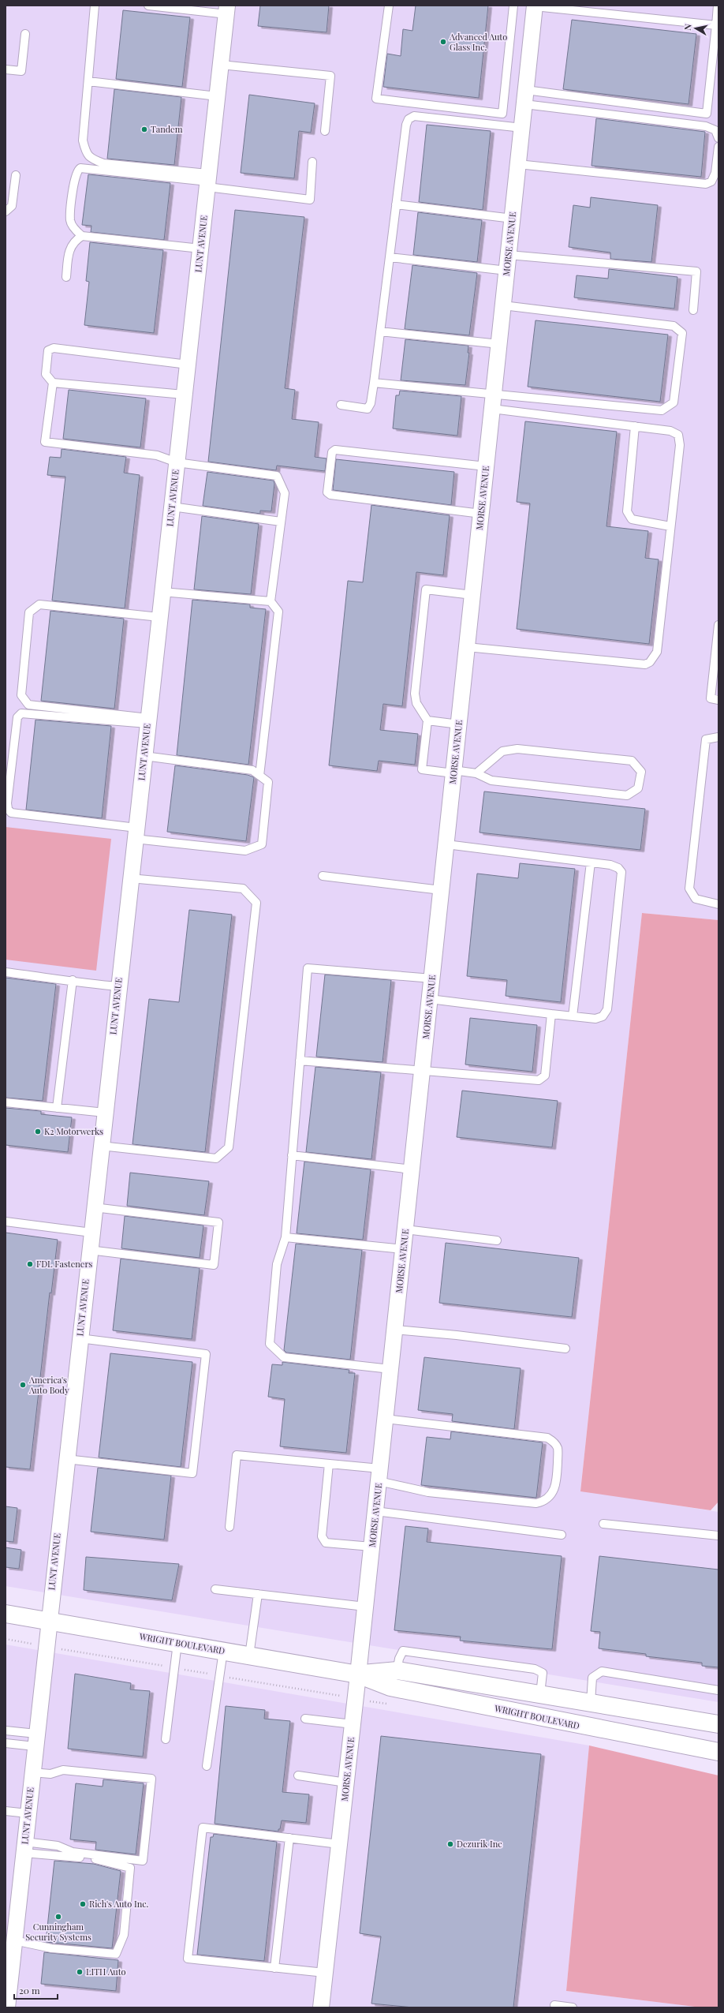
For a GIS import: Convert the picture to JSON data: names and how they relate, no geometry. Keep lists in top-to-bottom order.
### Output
{
  "streets": {
    "street": ["LUNT AVENUE", "MORSE AVENUE", "WRIGHT BOULEVARD"]
  },
  "crossings": [
    ["LUNT AVENUE", "WRIGHT BOULEVARD"],
    ["MORSE AVENUE", "WRIGHT BOULEVARD"]
  ],
  "places": [
    "Advanced Auto Glass Inc.",
    "Tandem",
    "K2 Motorwerks",
    "FDL Fasteners",
    "America's Auto Body",
    "Dezurik Inc",
    "Rich's Auto Inc.",
    "Cunningham Security Systems",
    "LITH Auto"
  ],
  "scale_bar": "20 m",
  "north": "left"
}
